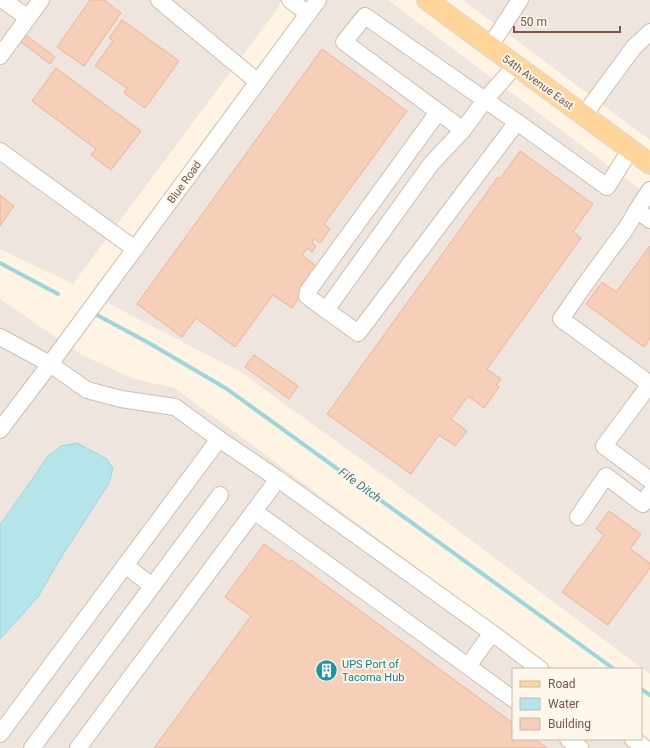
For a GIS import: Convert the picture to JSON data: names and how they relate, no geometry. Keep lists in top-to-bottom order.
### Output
{
  "streets": {
    "main road": ["54th Avenue East"],
    "street": ["Blue Road"]
  },
  "water": ["Fife Ditch"],
  "places": {
    "building": ["UPS Port of Tacoma Hub"]
  },
  "legend": ["Road", "Water", "Building"],
  "scale_bar": "50 m"
}
